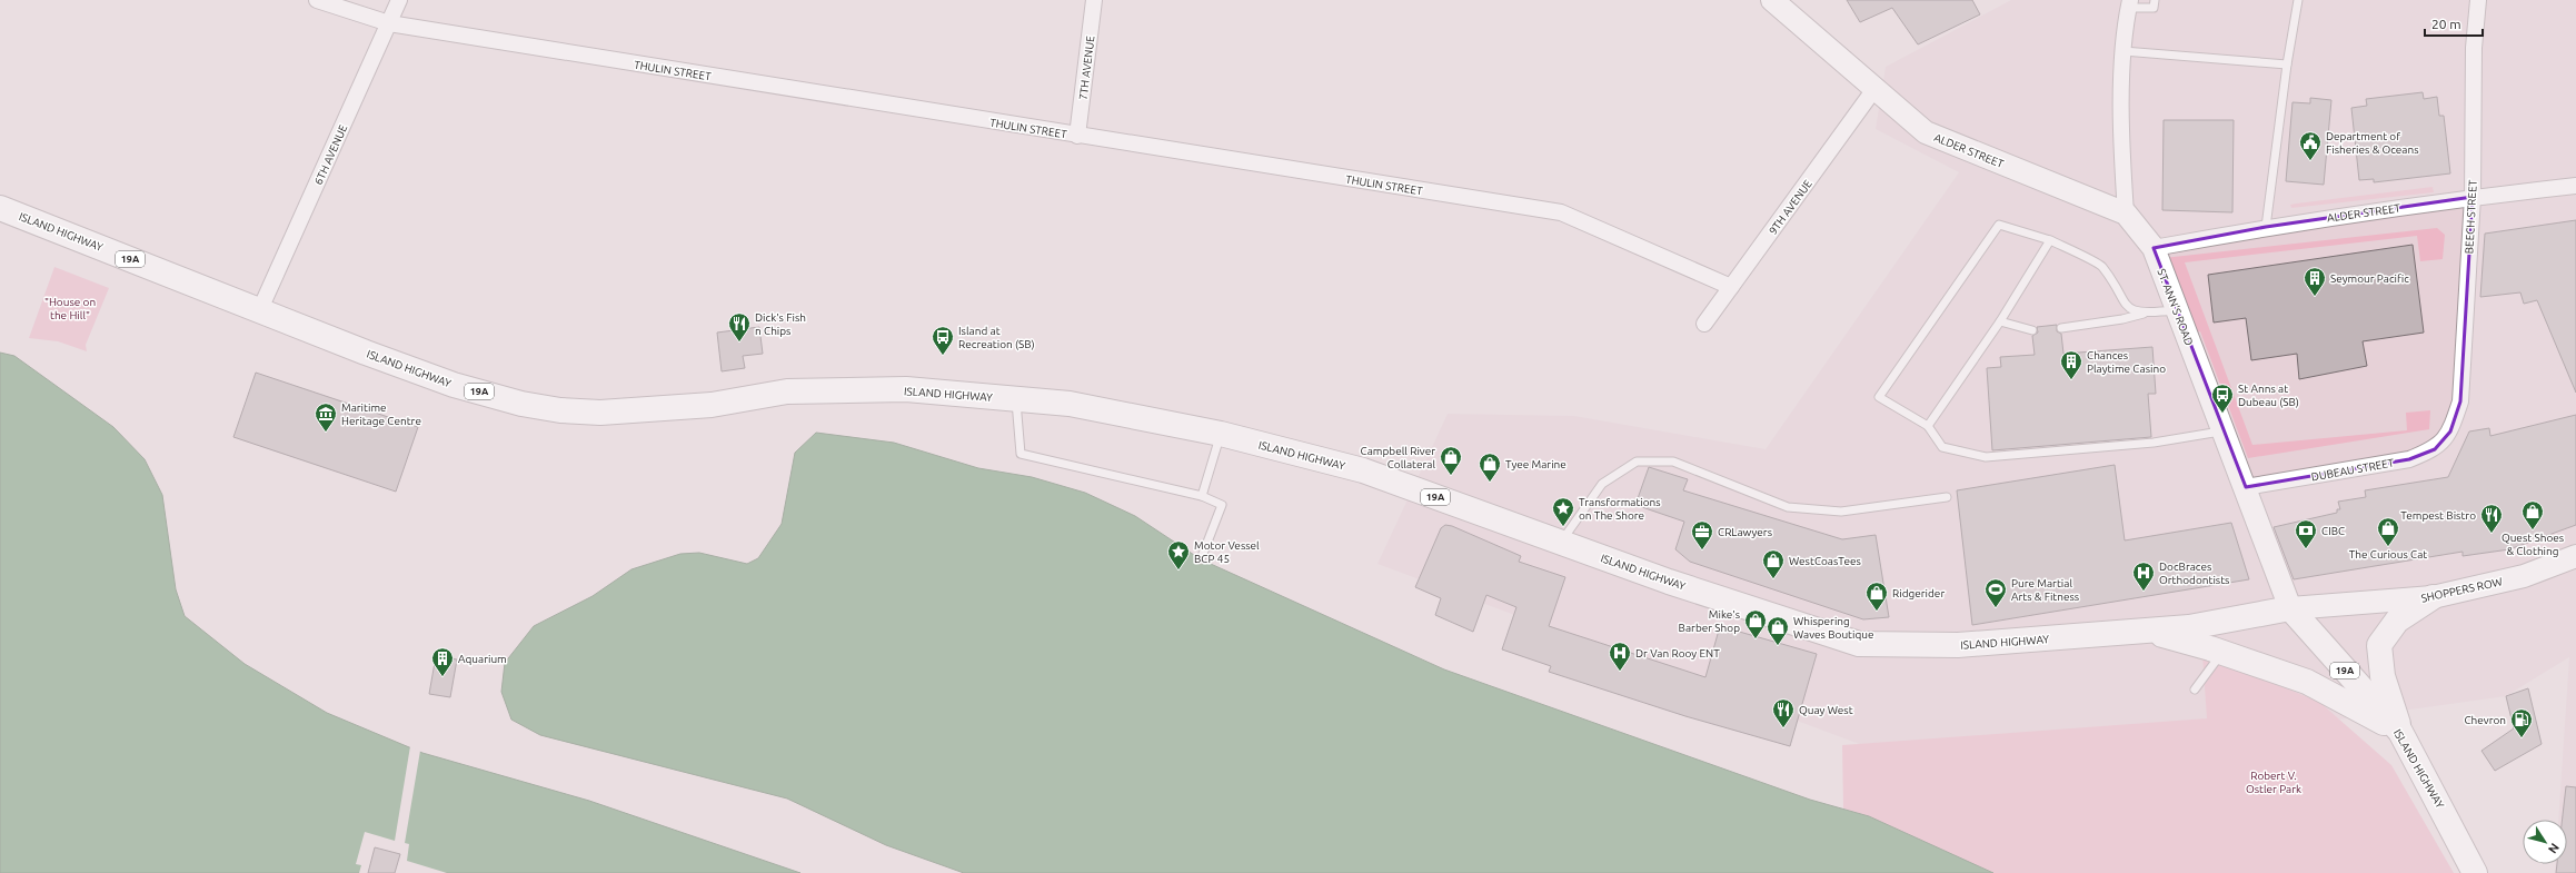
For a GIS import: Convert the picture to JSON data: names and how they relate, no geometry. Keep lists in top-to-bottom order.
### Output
{
  "streets": {
    "main road": ["ISLAND HIGHWAY", "19A"],
    "street": [
      "7TH AVENUE",
      "THULIN STREET",
      "ALDER STREET",
      "6TH AVENUE",
      "9TH AVENUE",
      "BEECH STREET",
      "ST. ANN'S ROAD",
      "DUBEAU STREET",
      "SHOPPERS ROW"
    ]
  },
  "crossings": [
    ["7TH AVENUE", "THULIN STREET"],
    ["THULIN STREET", "6TH AVENUE"],
    ["THULIN STREET", "9TH AVENUE"],
    ["ALDER STREET", "9TH AVENUE"],
    ["ALDER STREET", "BEECH STREET"],
    ["ALDER STREET", "ST. ANN'S ROAD"],
    ["6TH AVENUE", "ISLAND HIGHWAY"],
    ["BEECH STREET", "DUBEAU STREET"],
    ["ISLAND HIGHWAY", "ST. ANN'S ROAD"],
    ["ISLAND HIGHWAY", "SHOPPERS ROW"],
    ["ST. ANN'S ROAD", "DUBEAU STREET"],
    ["ST. ANN'S ROAD", "SHOPPERS ROW"]
  ],
  "parks": ["\"House on the Hill\"", "Robert V. Ostler Park"],
  "places": {
    "public building": ["Department of Fisheries & Oceans"],
    "building": ["Seymour Pacific", "Chances Playtime Casino", "Aquarium"],
    "restaurant": ["Dick's Fish n Chips", "Tempest Bistro", "Quay West"],
    "bus stop": ["Island at Recreation (SB)", "St Anns at Dubeau (SB)"],
    "museum": ["Maritime Heritage Centre"],
    "shop": [
      "Campbell River Collateral",
      "Tyee Marine",
      "Quest Shoes & Clothing",
      "The Curious Cat",
      "WestCoasTees",
      "Ridgerider",
      "Mike's Barber Shop",
      "Whispering Waves Boutique"
    ],
    "place": ["Transformations on The Shore", "Motor Vessel BCP 45"],
    "bank": ["CIBC"],
    "office": ["CRLawyers"],
    "hospital": ["DocBraces Orthodontists", "Dr Van Rooy ENT"],
    "sports": ["Pure Martial Arts & Fitness"],
    "fuel station": ["Chevron"]
  },
  "scale_bar": "20 m",
  "north": "bottom right"
}
